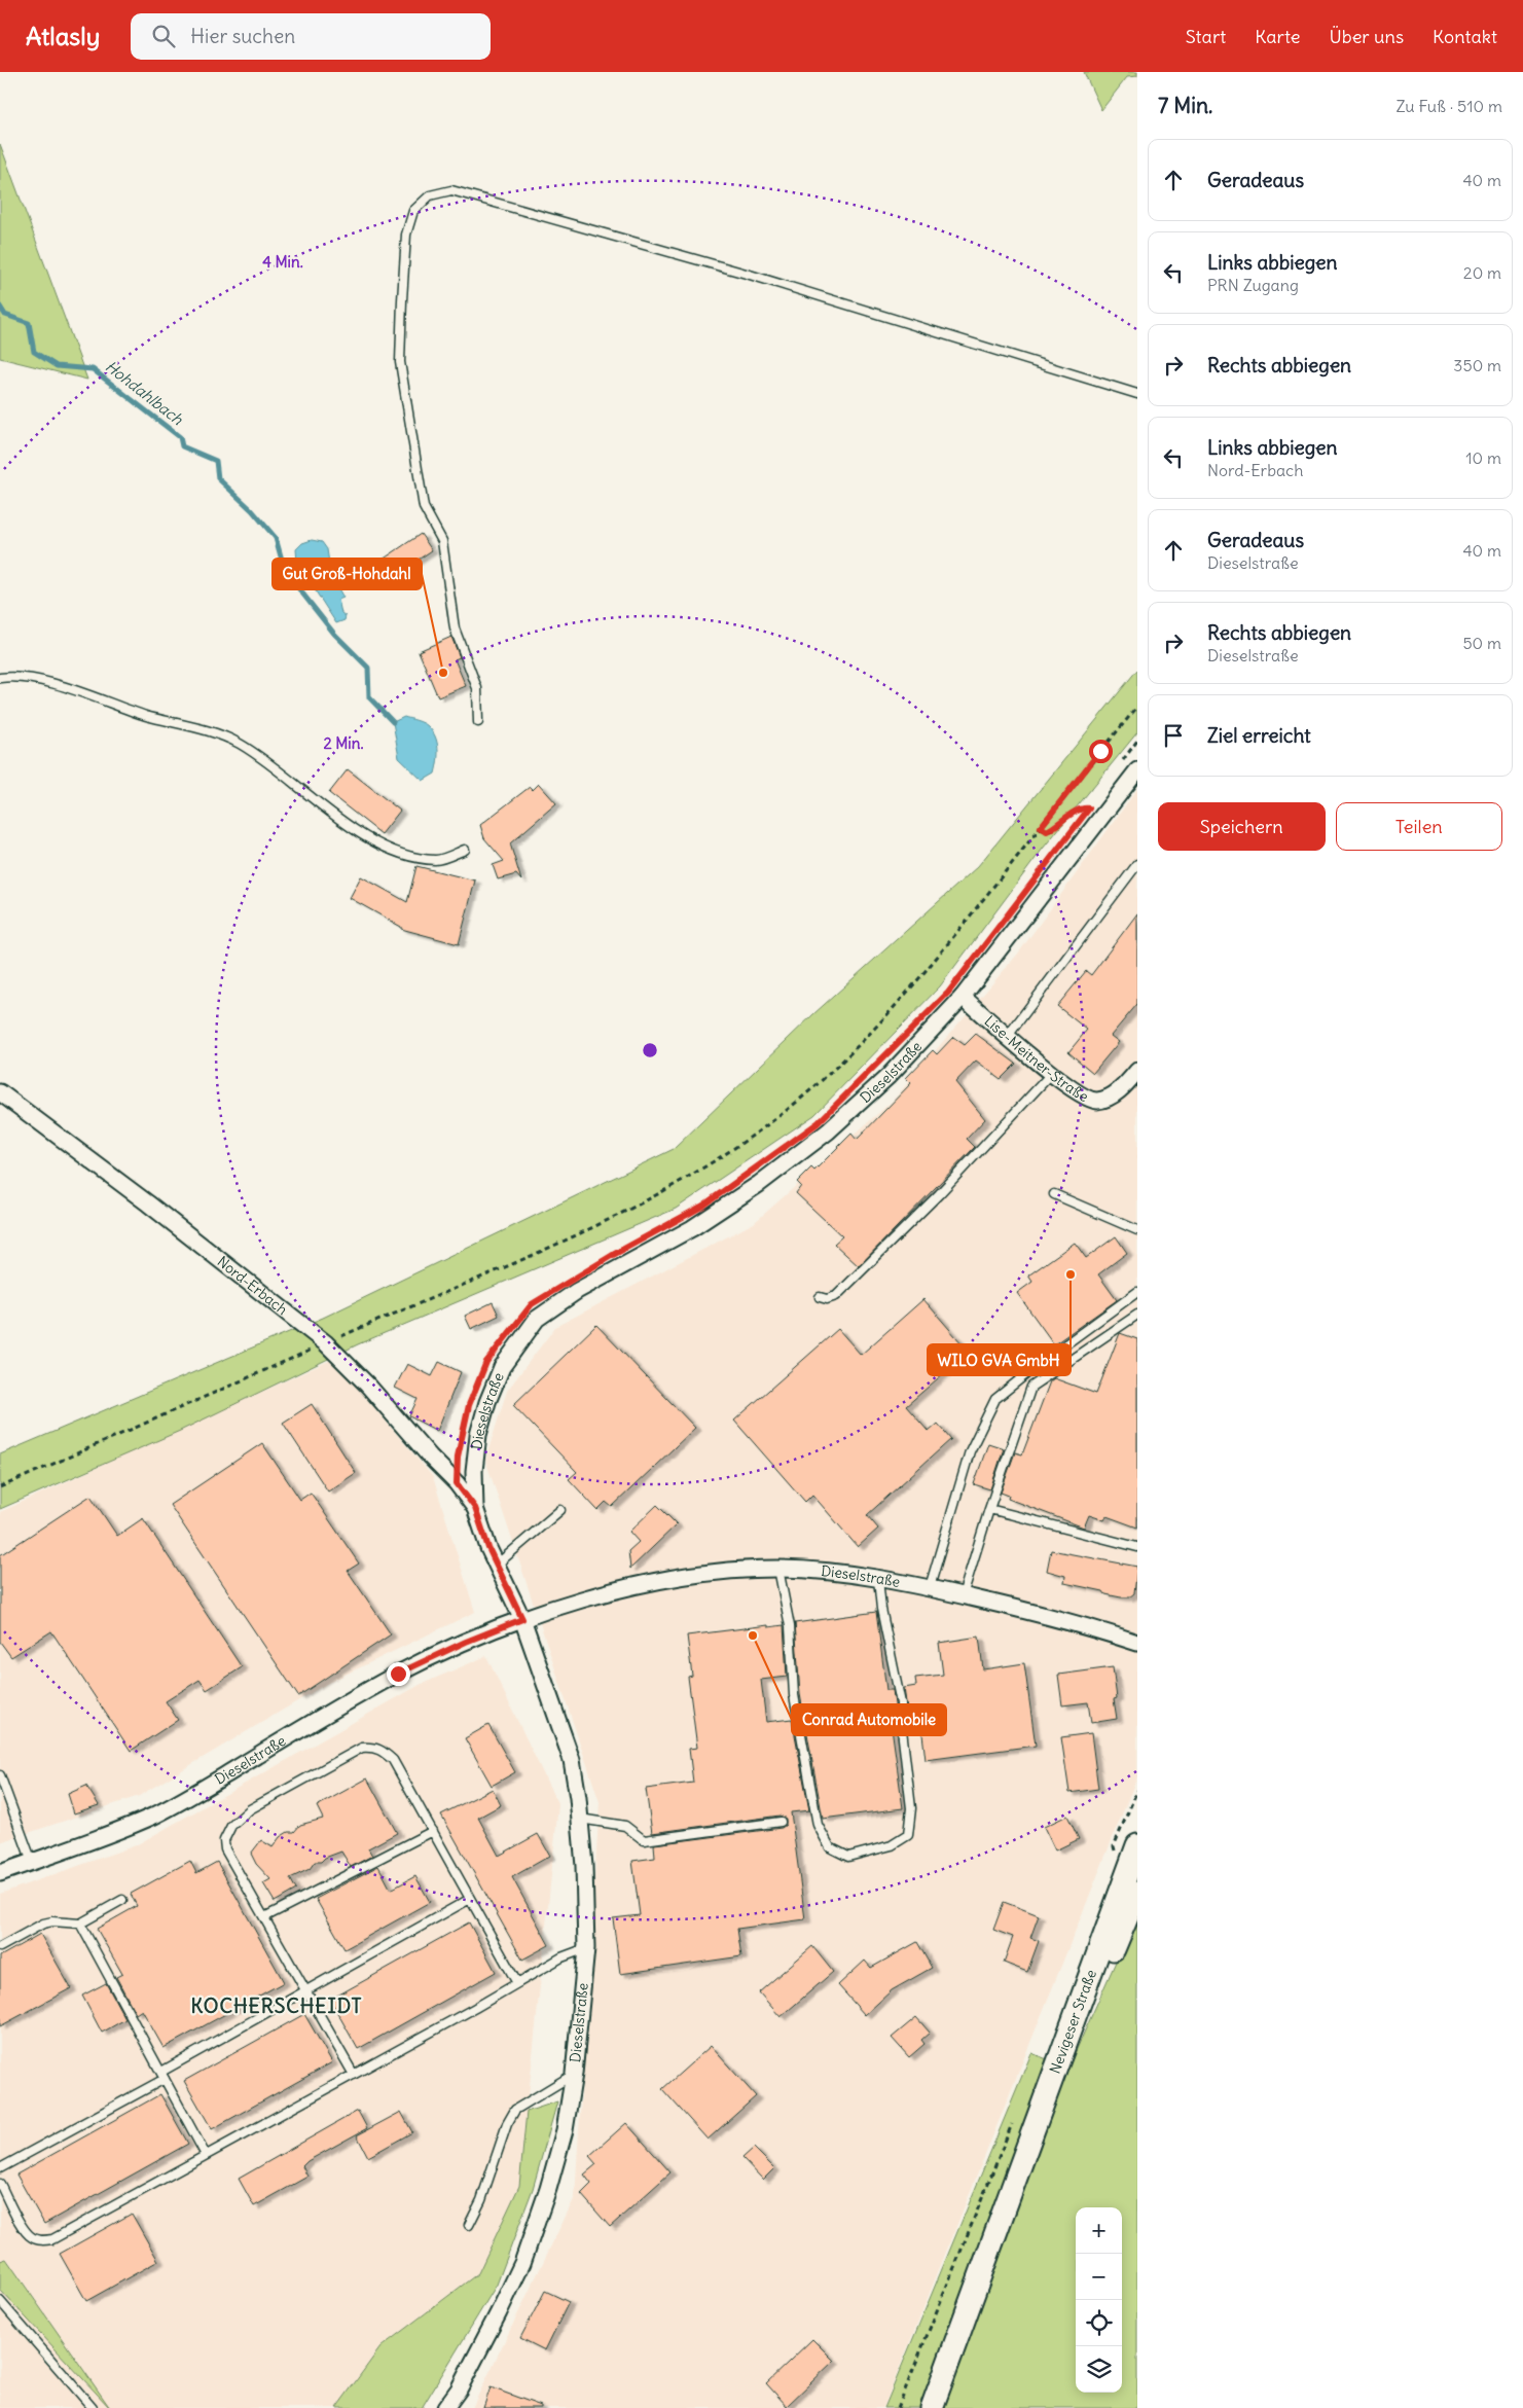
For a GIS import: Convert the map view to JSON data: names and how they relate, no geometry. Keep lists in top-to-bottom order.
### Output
{
  "streets": {
    "main road": ["Nevigeser Straße"],
    "street": ["Lise-Meitner-Straße", "Dieselstraße", "Nord-Erbach"]
  },
  "crossings": [
    ["Lise-Meitner-Straße", "Dieselstraße"],
    ["Dieselstraße", "Nord-Erbach"]
  ],
  "districts": ["KOCHERSCHEIDT"],
  "water": ["Hohdahlbach"],
  "places": ["Gut Groß-Hohdahl", "WILO GVA GmbH", "Conrad Automobile"],
  "page": {
    "header": "Atlasly",
    "search": "Hier suchen",
    "nav": [
      "Start",
      "Karte",
      "Über uns",
      "Kontakt"
    ],
    "heading": ["7 Min.", "Zu Fuß · 510 m"],
    "list": [
      ["Geradeaus", "40 m"],
      ["Links abbiegen", "PRN Zugang", "20 m"],
      ["Rechts abbiegen", "350 m"],
      ["Links abbiegen", "Nord-Erbach", "10 m"],
      ["Geradeaus", "Dieselstraße", "40 m"],
      ["Rechts abbiegen", "Dieselstraße", "50 m"],
      "Ziel erreicht"
    ],
    "buttons": ["Speichern", "Teilen"],
    "map_buttons": ["+", "−"]
  },
  "rings": ["4 Min.", "2 Min."]
}
